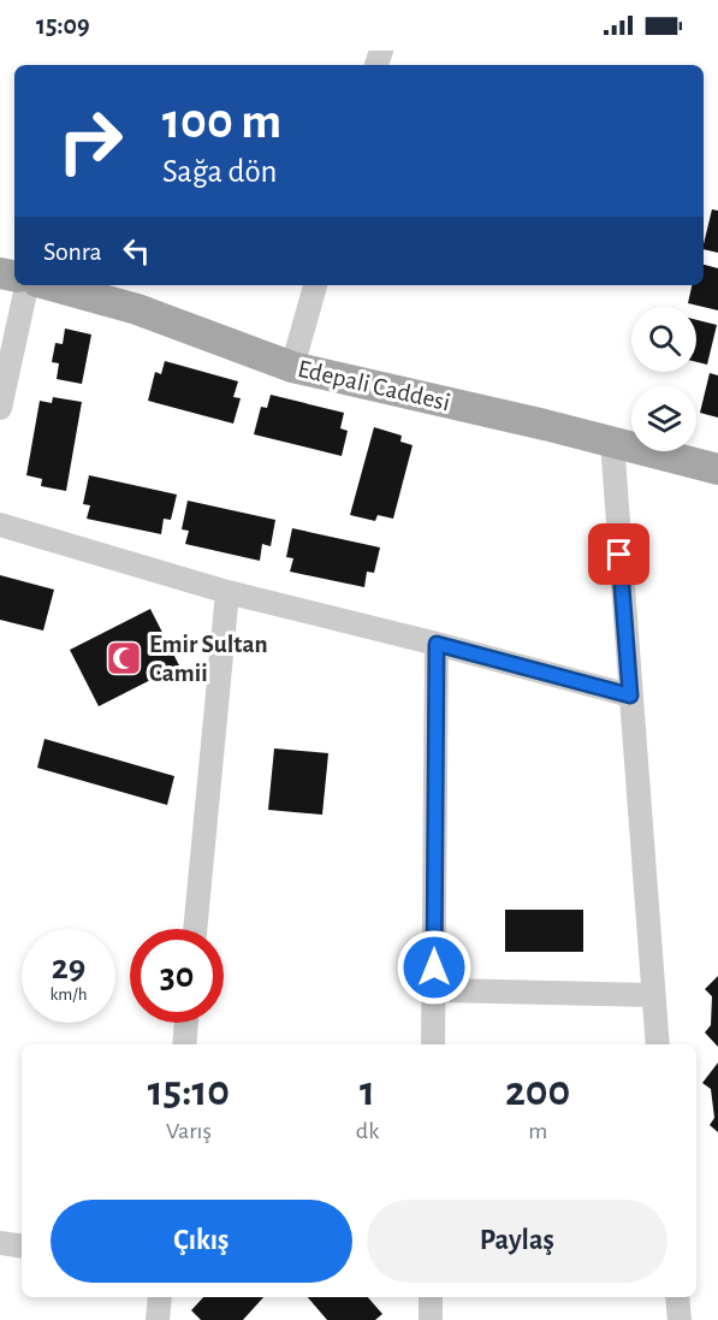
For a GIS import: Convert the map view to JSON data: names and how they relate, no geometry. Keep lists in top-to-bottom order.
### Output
{
  "streets": {
    "main road": ["Edepali Caddesi"]
  },
  "places": {
    "mosque": ["Emir Sultan Camii"]
  },
  "page": {
    "status": "15:09",
    "turn": ["100 m", "Sağa dön"],
    "then": "Sonra",
    "speed": "29 km/h",
    "limit": "30",
    "eta": [
      "15:10",
      "Varış",
      "1",
      "dk",
      "200",
      "m"
    ],
    "buttons": ["Çıkış", "Paylaş"]
  }
}
